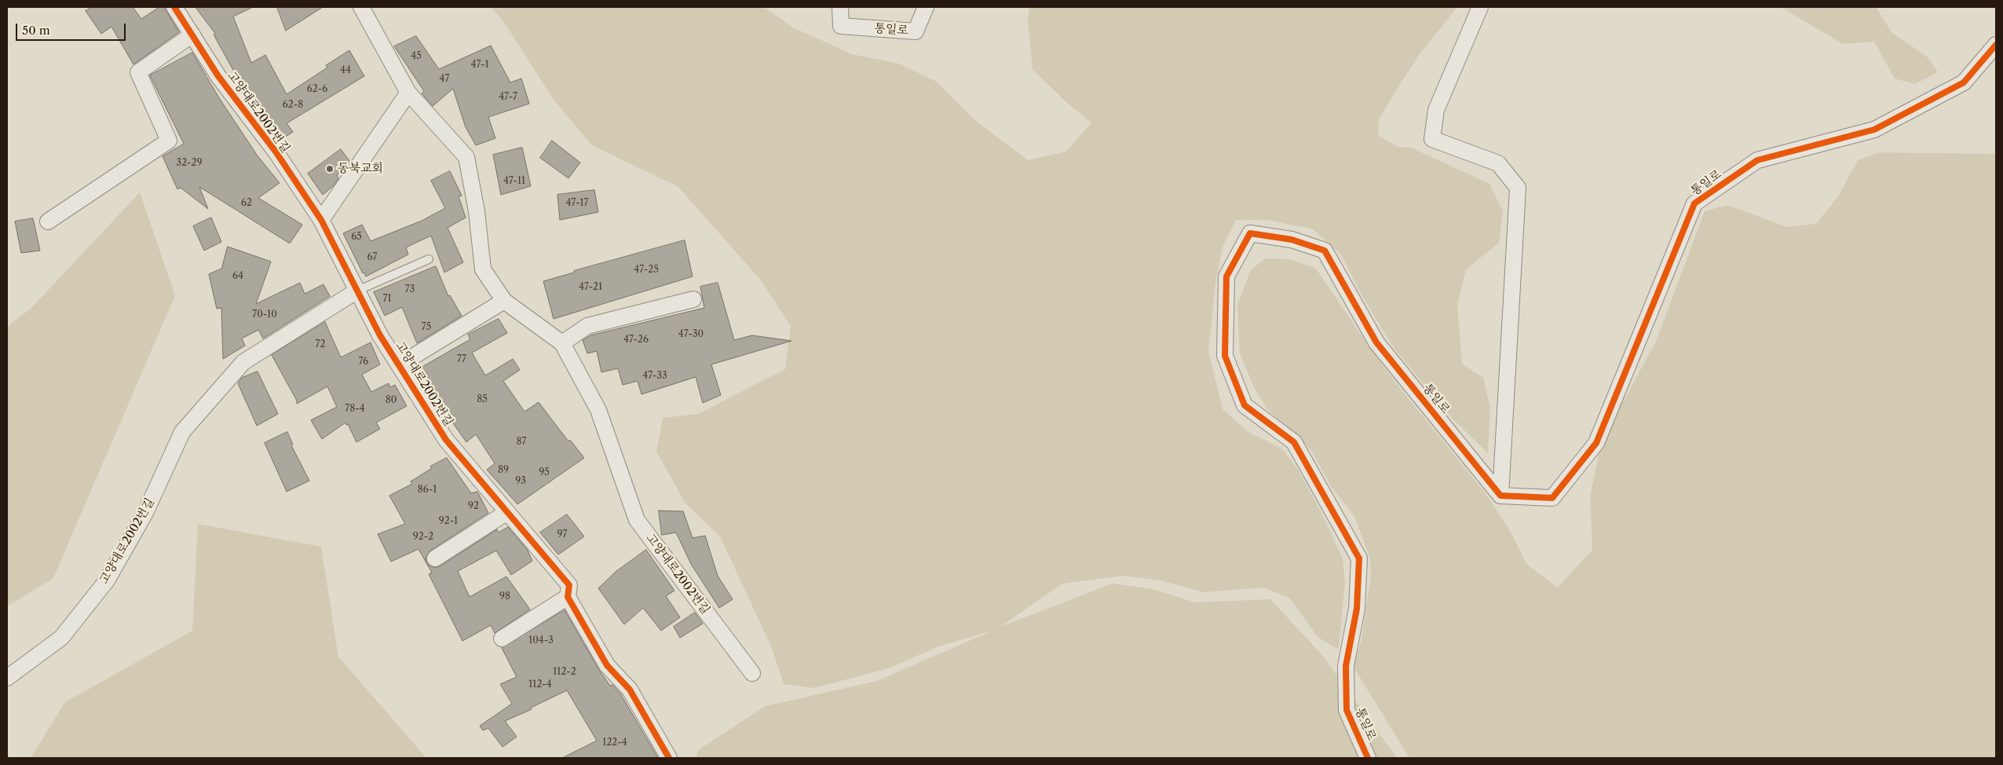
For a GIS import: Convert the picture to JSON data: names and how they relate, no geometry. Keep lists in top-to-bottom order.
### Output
{
  "streets": {
    "street": ["통일로", "고양대로2002번길"]
  },
  "places": ["동북교회"],
  "house_numbers": [
    "45",
    "47-1",
    "44",
    "47",
    "62-6",
    "47-7",
    "62-8",
    "32-29",
    "47-11",
    "62",
    "47-17",
    "65",
    "67",
    "47-25",
    "64",
    "47-21",
    "73",
    "71",
    "70-10",
    "75",
    "47-30",
    "47-26",
    "72",
    "77",
    "76",
    "47-33",
    "85",
    "80",
    "78-4",
    "87",
    "89",
    "95",
    "93",
    "86-1",
    "92",
    "92-1",
    "97",
    "92-2",
    "98",
    "104-3",
    "112-2",
    "112-4",
    "122-4"
  ],
  "scale_bar": "50 m"
}
